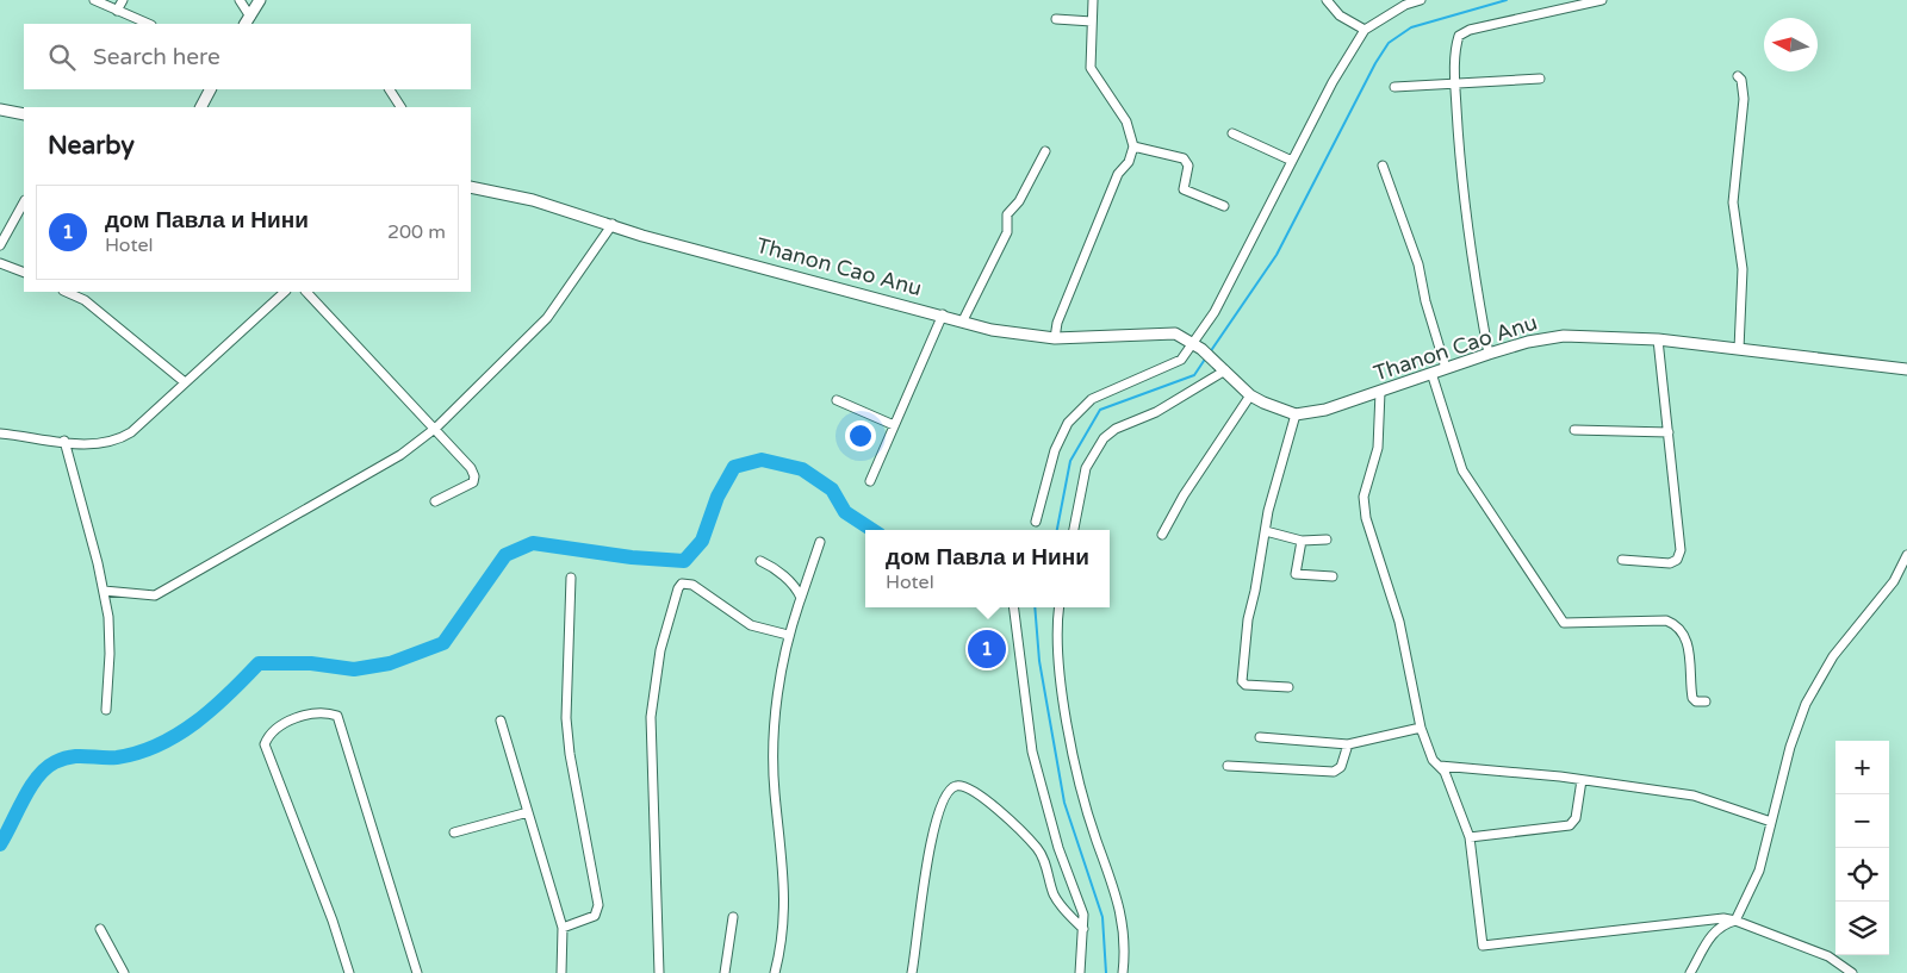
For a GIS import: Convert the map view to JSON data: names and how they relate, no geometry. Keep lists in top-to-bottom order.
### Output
{
  "streets": {
    "street": ["Thanon Cao Anu"]
  },
  "north": "left",
  "page": {
    "search": "Search here",
    "heading": "Nearby",
    "list": [
      {
        "mark": "1",
        "name": "дом Павла и Нини",
        "note": "Hotel",
        "value": "200 m"
      }
    ],
    "popup": ["дом Павла и Нини", "Hotel"],
    "pins": "1",
    "map_buttons": ["+", "−"]
  }
}
